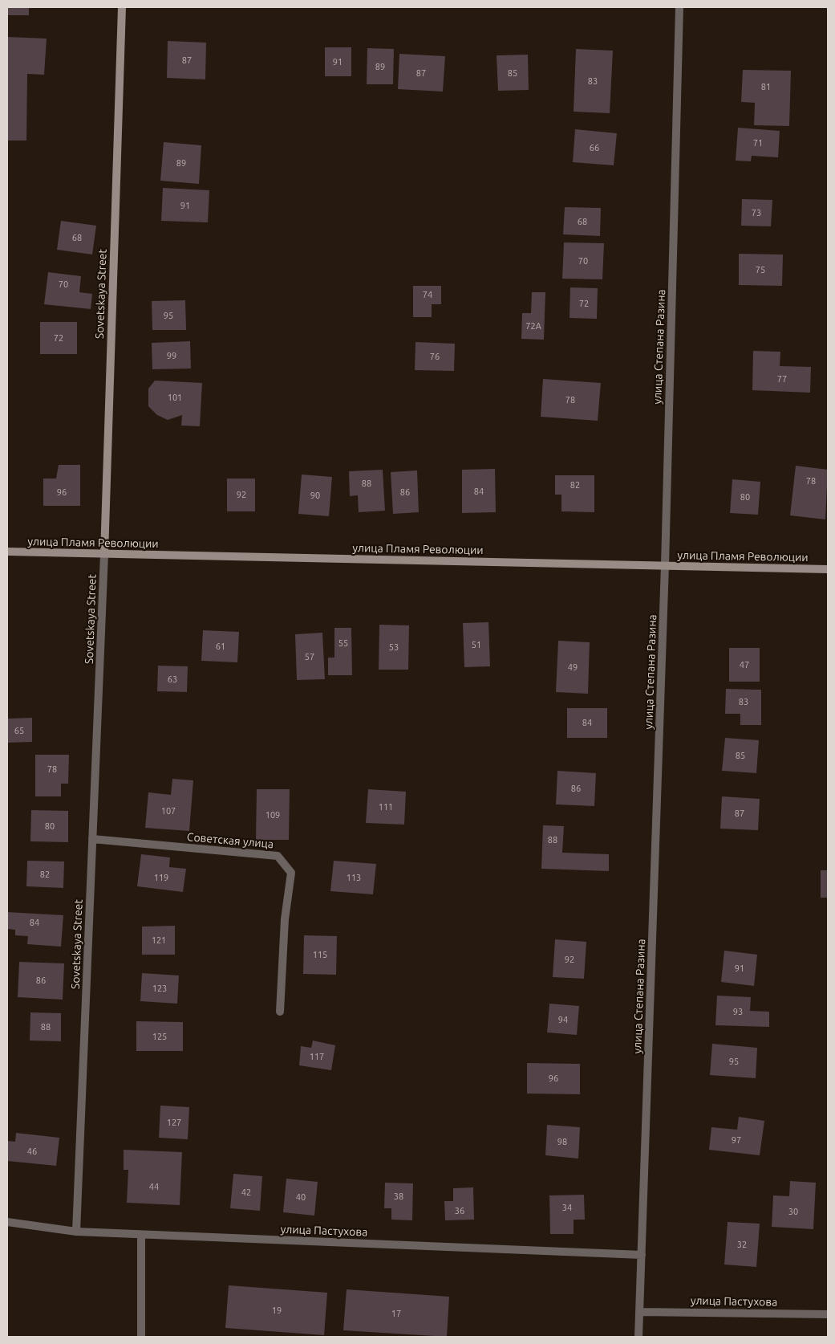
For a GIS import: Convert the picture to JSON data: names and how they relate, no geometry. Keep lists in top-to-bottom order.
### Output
{
  "streets": {
    "street": [
      "Sovetskaya Street",
      "улица Степана Разина",
      "улица Пламя Революции",
      "Советская улица",
      "улица Пастухова"
    ]
  },
  "crossings": [
    ["Sovetskaya Street", "улица Пламя Революции"],
    ["Sovetskaya Street", "Советская улица"],
    ["Sovetskaya Street", "улица Пастухова"],
    ["улица Степана Разина", "улица Пламя Революции"],
    ["улица Степана Разина", "улица Пастухова"]
  ],
  "house_numbers": [
    "87",
    "91",
    "89",
    "87",
    "85",
    "83",
    "81",
    "71",
    "66",
    "89",
    "91",
    "73",
    "68",
    "68",
    "70",
    "75",
    "70",
    "74",
    "72",
    "95",
    "72А",
    "72",
    "99",
    "76",
    "77",
    "101",
    "78",
    "78",
    "88",
    "82",
    "84",
    "96",
    "86",
    "92",
    "90",
    "80",
    "55",
    "51",
    "61",
    "53",
    "57",
    "47",
    "49",
    "63",
    "83",
    "84",
    "65",
    "85",
    "78",
    "86",
    "111",
    "107",
    "87",
    "109",
    "80",
    "88",
    "82",
    "119",
    "113",
    "84",
    "121",
    "115",
    "92",
    "91",
    "86",
    "123",
    "93",
    "94",
    "88",
    "125",
    "117",
    "95",
    "96",
    "127",
    "97",
    "98",
    "46",
    "44",
    "42",
    "38",
    "40",
    "34",
    "36",
    "30",
    "32",
    "19",
    "17"
  ]
}
